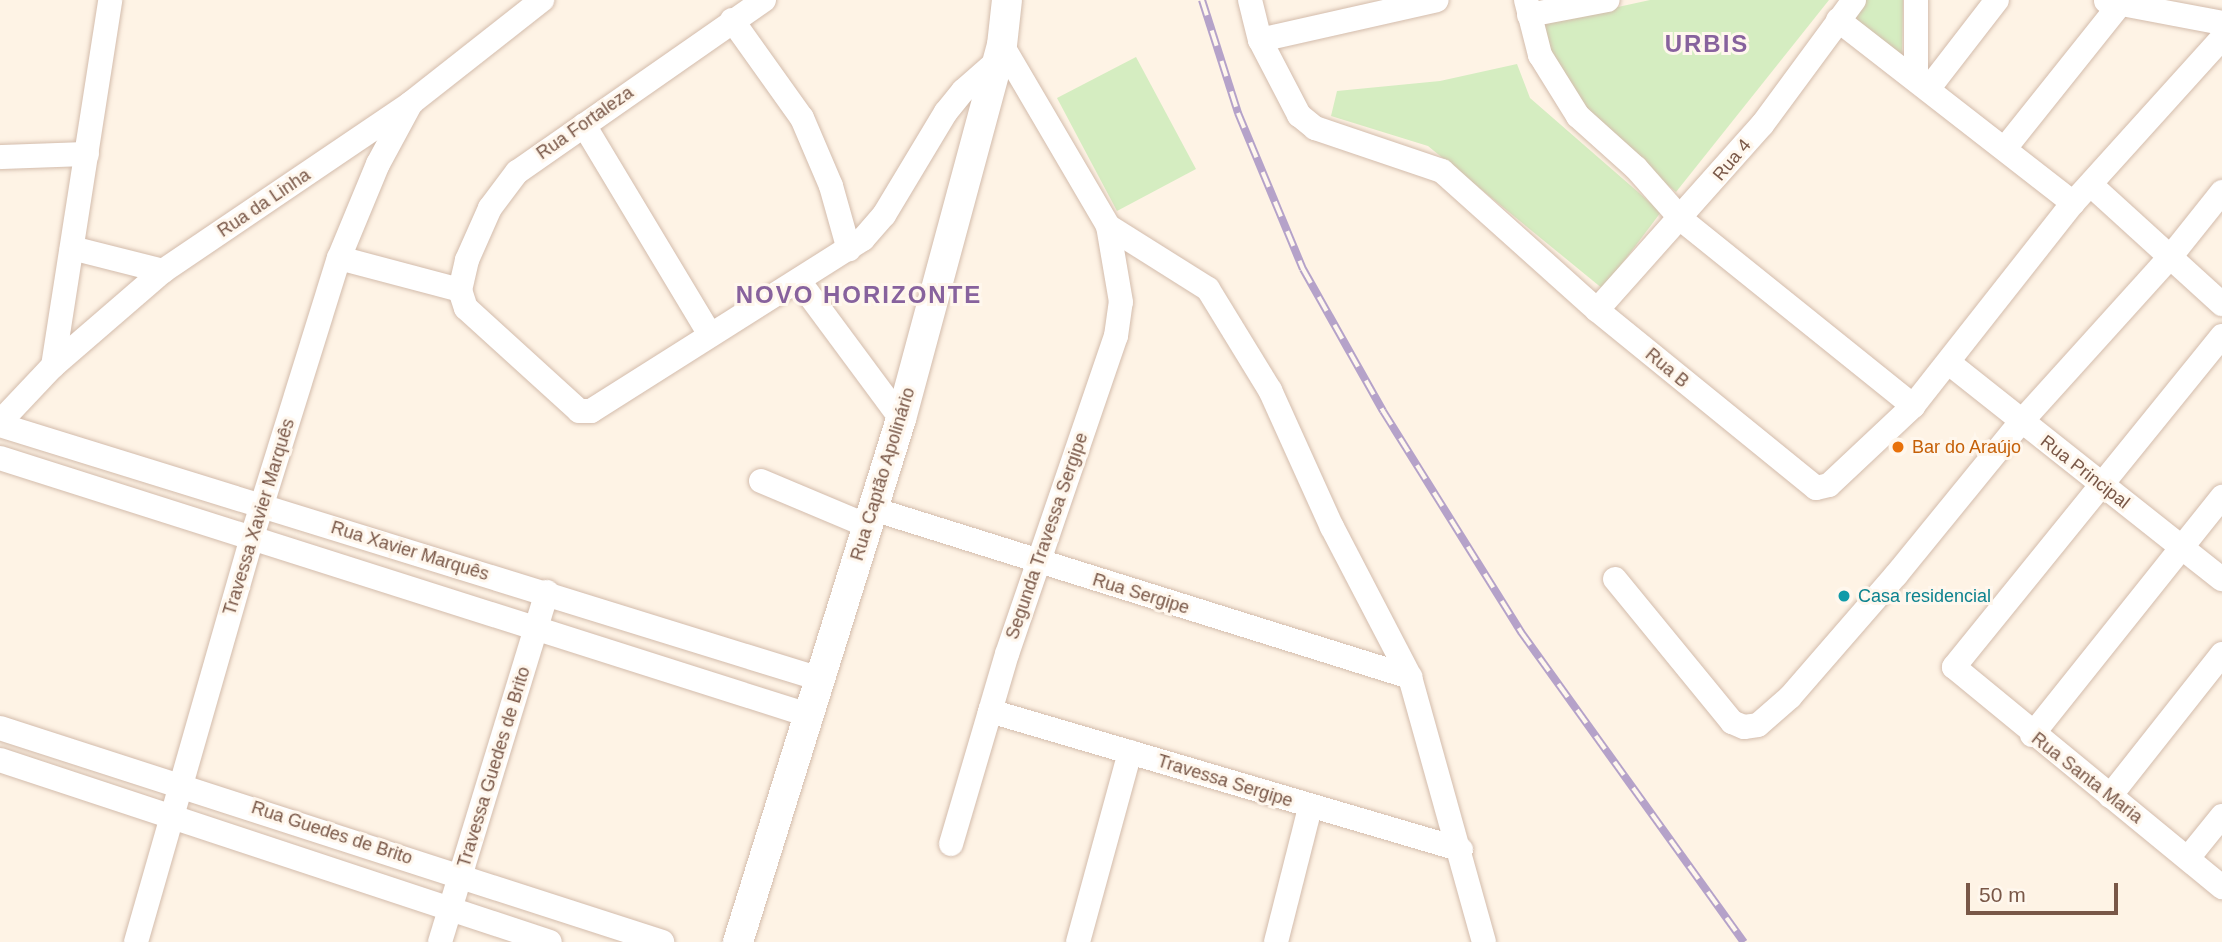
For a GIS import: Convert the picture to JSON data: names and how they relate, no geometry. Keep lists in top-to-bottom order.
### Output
{
  "streets": {
    "street": [
      "Rua Fortaleza",
      "Rua 4",
      "Rua da Linha",
      "Rua B",
      "Rua Principal",
      "Rua Captão Apolinário",
      "Travessa Xavier Marquês",
      "Segunda Travessa Sergipe",
      "Rua Xavier Marquês",
      "Rua Sergipe",
      "Travessa Guedes de Brito",
      "Rua Santa Maria",
      "Travessa Sergipe",
      "Rua Guedes de Brito"
    ]
  },
  "crossings": [
    ["Rua 4", "Rua B"],
    ["Rua da Linha", "Travessa Xavier Marquês"],
    ["Rua da Linha", "Rua Xavier Marquês"],
    ["Rua B", "Rua Principal"],
    ["Rua Principal", "Rua Santa Maria"],
    ["Rua Captão Apolinário", "Rua Xavier Marquês"],
    ["Rua Captão Apolinário", "Rua Sergipe"],
    ["Travessa Xavier Marquês", "Rua Xavier Marquês"],
    ["Travessa Xavier Marquês", "Rua Guedes de Brito"],
    ["Segunda Travessa Sergipe", "Rua Sergipe"],
    ["Segunda Travessa Sergipe", "Travessa Sergipe"],
    ["Rua Xavier Marquês", "Travessa Guedes de Brito"],
    ["Travessa Guedes de Brito", "Rua Guedes de Brito"]
  ],
  "districts": ["URBIS", "NOVO HORIZONTE"],
  "places": ["Bar do Araújo", "Casa residencial"],
  "scale_bar": "50 m"
}
